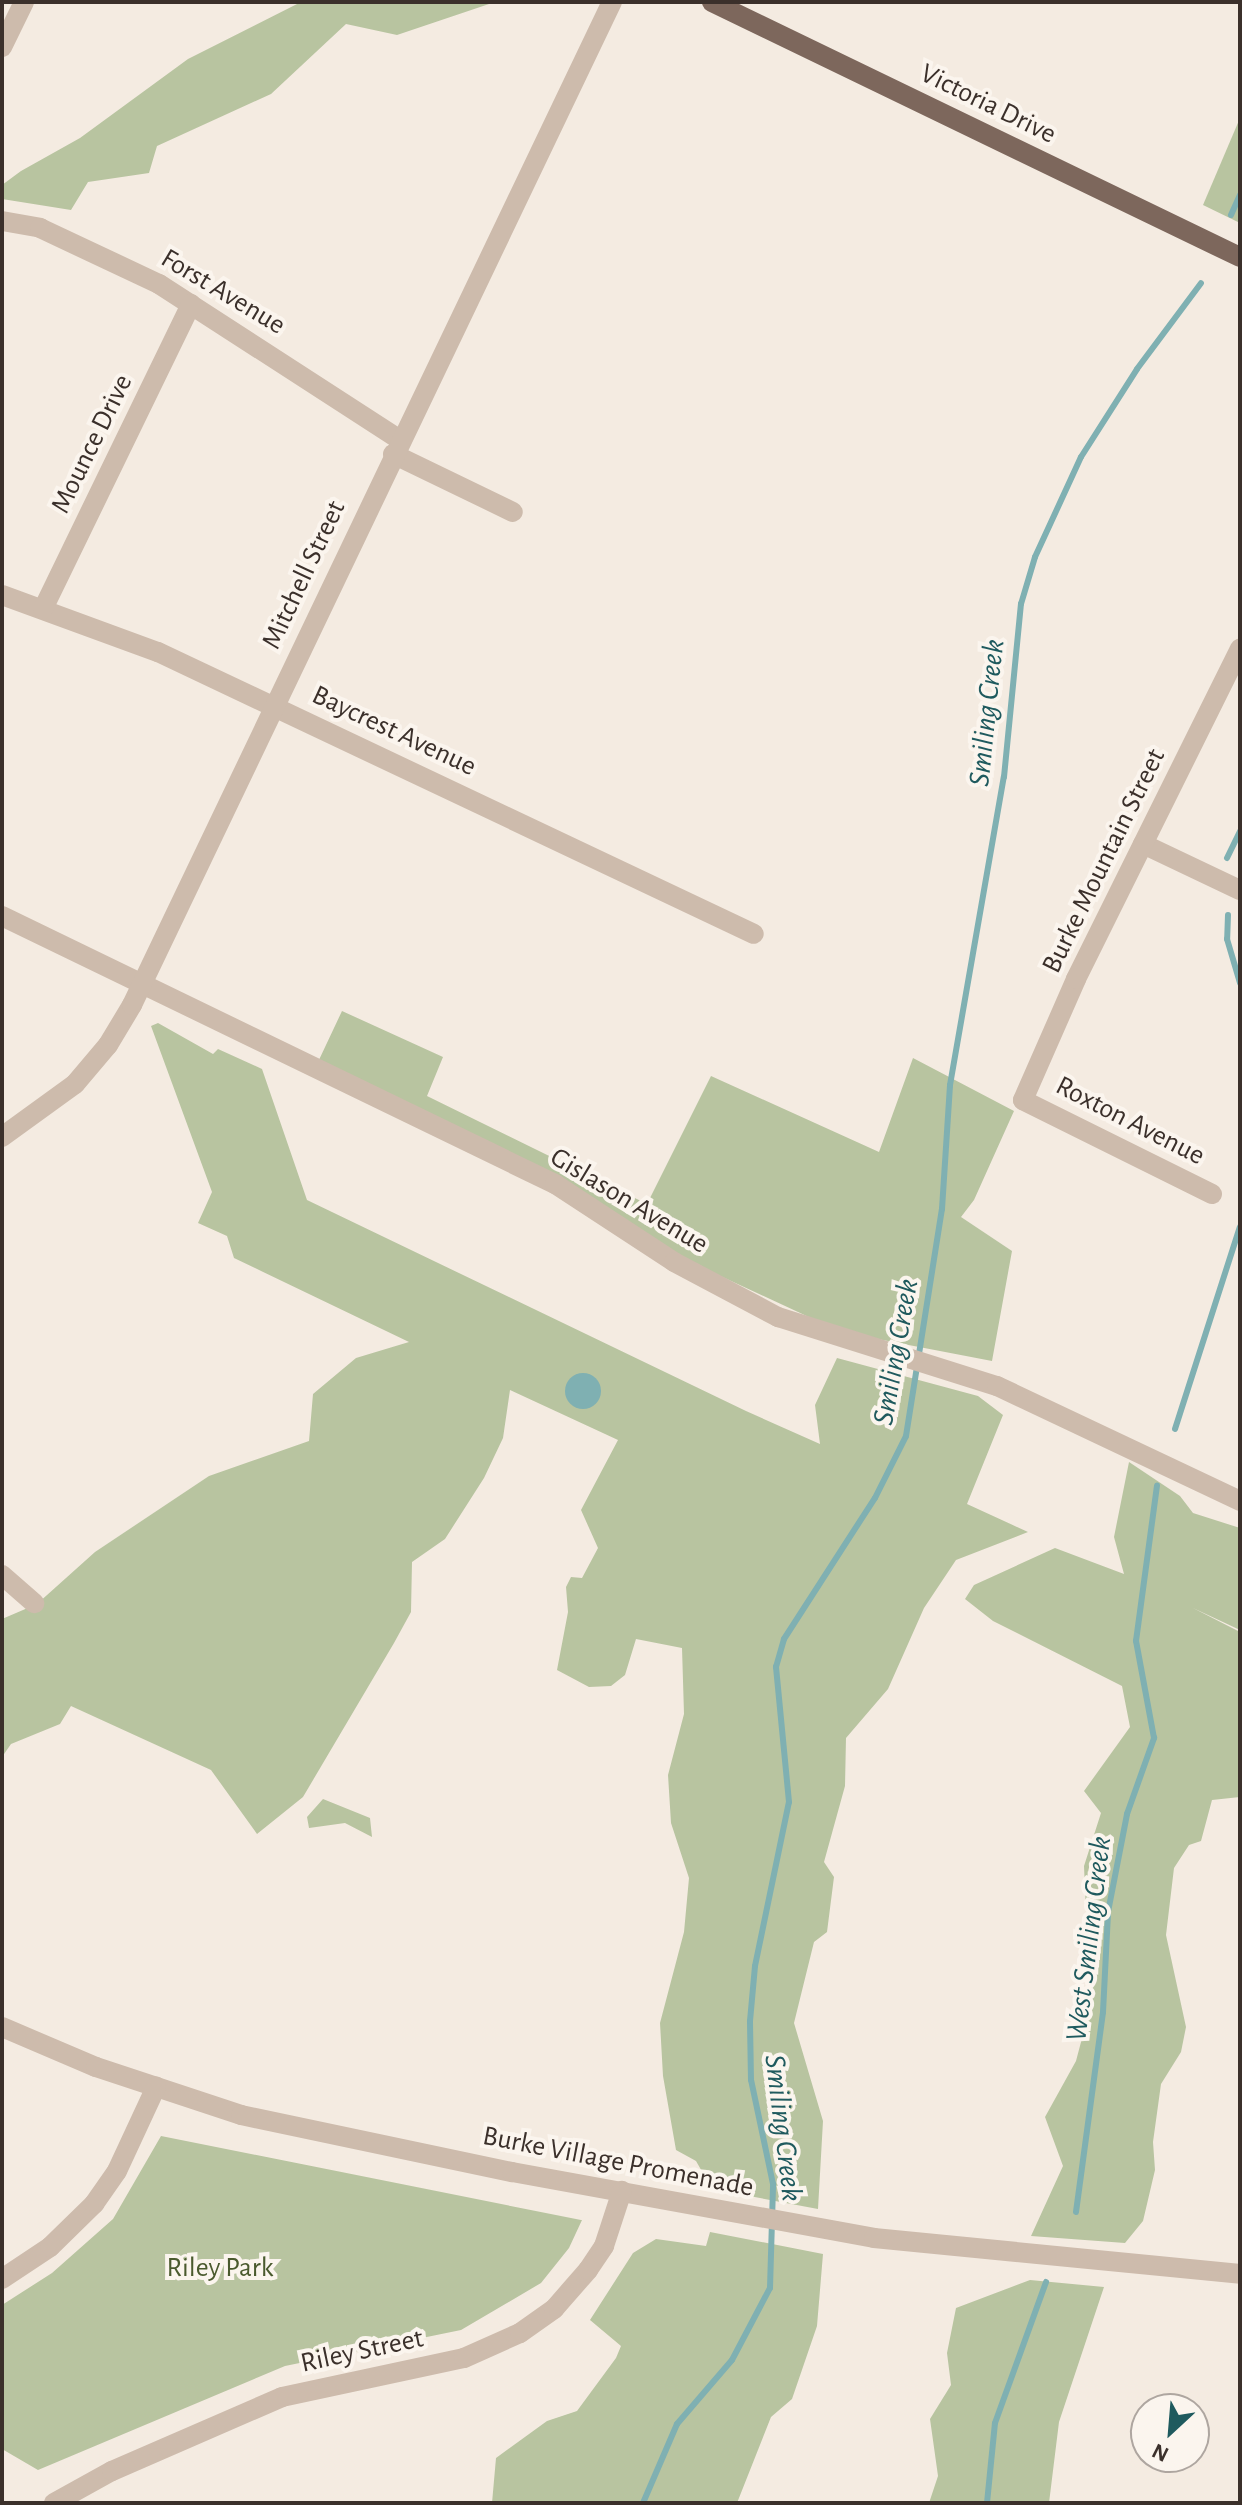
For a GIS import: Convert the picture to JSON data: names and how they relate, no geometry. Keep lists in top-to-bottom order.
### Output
{
  "streets": {
    "main road": ["Victoria Drive"],
    "street": [
      "Forst Avenue",
      "Mounce Drive",
      "Mitchell Street",
      "Baycrest Avenue",
      "Burke Mountain Street",
      "Roxton Avenue",
      "Gislason Avenue",
      "Burke Village Promenade",
      "Riley Street"
    ]
  },
  "crossings": [
    ["Forst Avenue", "Mounce Drive"],
    ["Forst Avenue", "Mitchell Street"],
    ["Mounce Drive", "Baycrest Avenue"],
    ["Mitchell Street", "Baycrest Avenue"],
    ["Mitchell Street", "Gislason Avenue"],
    ["Burke Mountain Street", "Roxton Avenue"],
    ["Burke Village Promenade", "Riley Street"]
  ],
  "water": ["Smiling Creek", "West Smiling Creek"],
  "parks": ["Riley Park"],
  "north": "bottom left"
}
